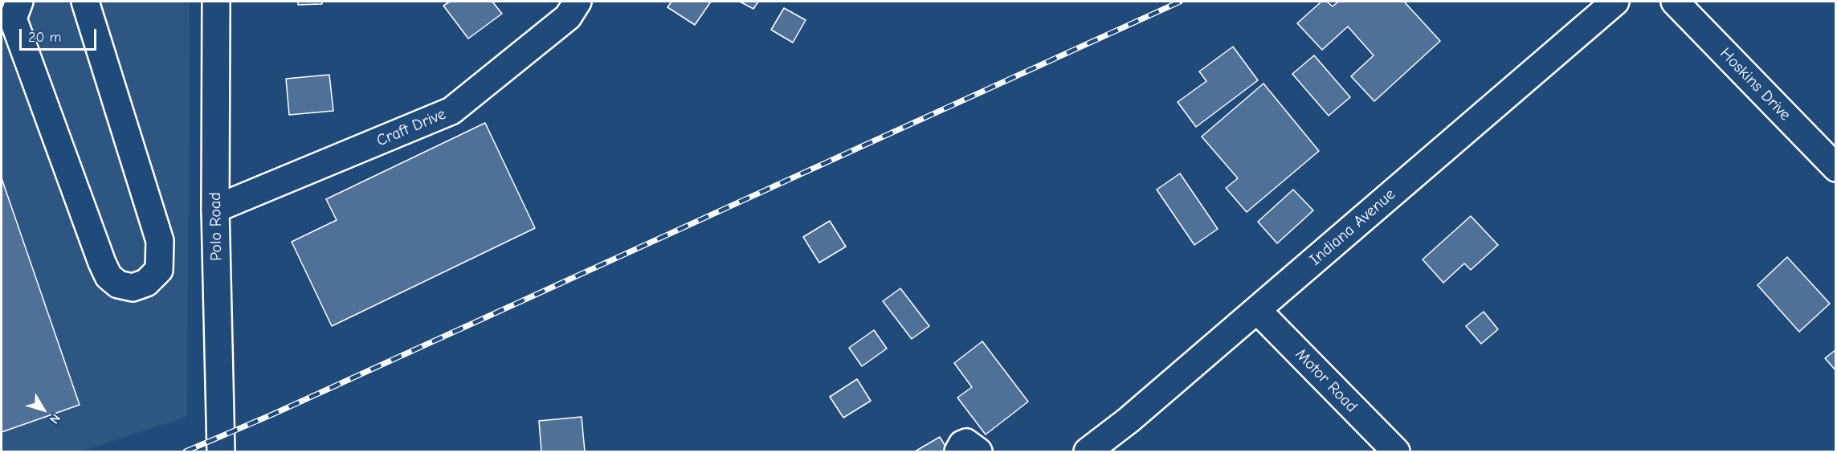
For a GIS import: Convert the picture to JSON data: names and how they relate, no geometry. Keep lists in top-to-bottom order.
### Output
{
  "streets": {
    "main road": [
      "Hoskins Drive",
      "Craft Drive",
      "Polo Road",
      "Indiana Avenue",
      "Motor Road"
    ]
  },
  "crossings": [
    ["Craft Drive", "Polo Road"],
    ["Indiana Avenue", "Motor Road"]
  ],
  "scale_bar": "20 m",
  "north": "bottom right"
}
